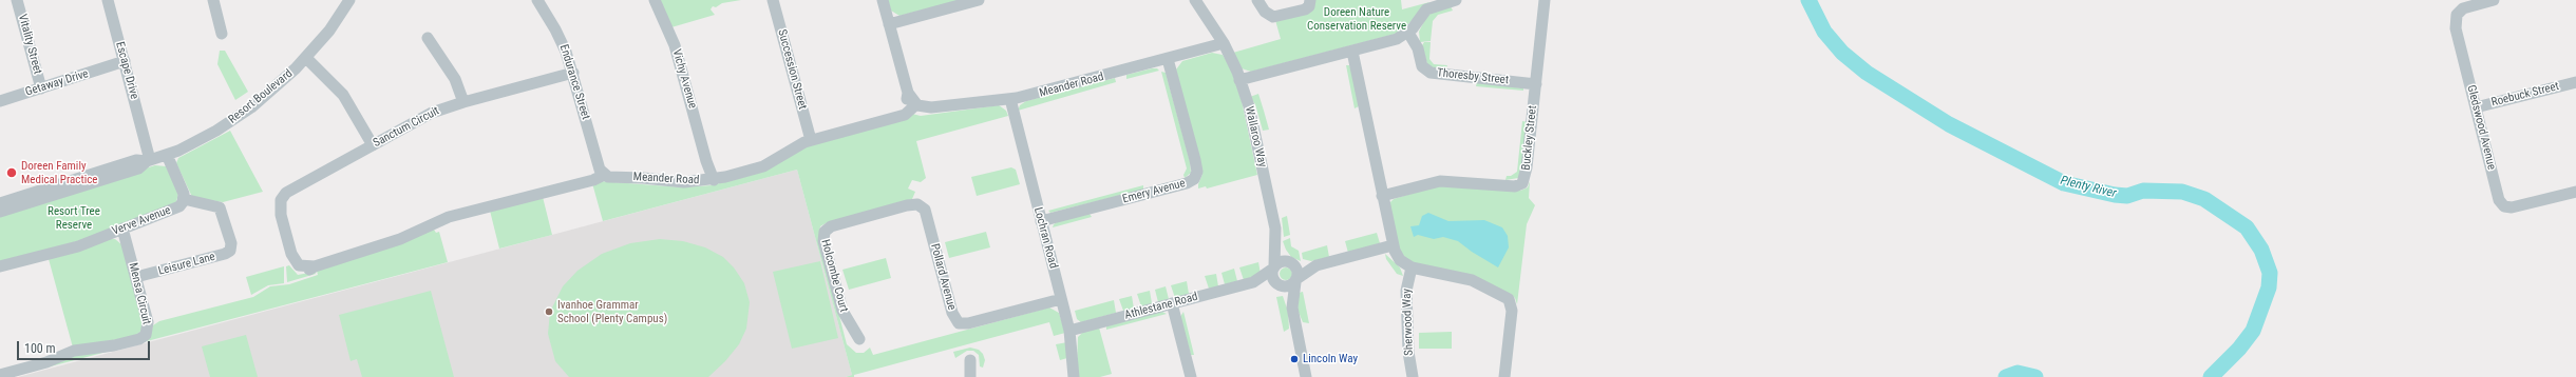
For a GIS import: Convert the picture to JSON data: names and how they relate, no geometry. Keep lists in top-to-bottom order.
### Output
{
  "streets": {
    "street": [
      "Vitality Street",
      "Succession Street",
      "Escape Drive",
      "Thoresby Street",
      "Vichy Avenue",
      "Endurance Street",
      "Getaway Drive",
      "Meander Road",
      "Roebuck Street",
      "Resort Boulevard",
      "Sanctum Circuit",
      "Gledswood Avenue",
      "Wallaroo Way",
      "Buckley Street",
      "Emery Avenue",
      "Verve Avenue",
      "Lochran Road",
      "Leisure Lane",
      "Holcombe Court",
      "Pollard Avenue",
      "Mensa Circuit",
      "Athlestane Road",
      "Sherwood Way"
    ]
  },
  "crossings": [
    ["Vitality Street", "Getaway Drive"],
    ["Succession Street", "Meander Road"],
    ["Escape Drive", "Getaway Drive"],
    ["Escape Drive", "Resort Boulevard"],
    ["Thoresby Street", "Buckley Street"],
    ["Vichy Avenue", "Meander Road"],
    ["Endurance Street", "Meander Road"],
    ["Endurance Street", "Sanctum Circuit"],
    ["Meander Road", "Sanctum Circuit"],
    ["Meander Road", "Wallaroo Way"],
    ["Meander Road", "Emery Avenue"],
    ["Meander Road", "Lochran Road"],
    ["Roebuck Street", "Gledswood Avenue"],
    ["Resort Boulevard", "Verve Avenue"],
    ["Wallaroo Way", "Athlestane Road"],
    ["Emery Avenue", "Lochran Road"],
    ["Verve Avenue", "Leisure Lane"],
    ["Verve Avenue", "Mensa Circuit"],
    ["Lochran Road", "Pollard Avenue"],
    ["Lochran Road", "Athlestane Road"],
    ["Leisure Lane", "Mensa Circuit"],
    ["Holcombe Court", "Pollard Avenue"]
  ],
  "water": ["Plenty River"],
  "parks": ["Doreen Nature Conservation Reserve", "Resort Tree Reserve"],
  "places": ["Doreen Family Medical Practice", "Ivanhoe Grammar School (Plenty Campus)", "Lincoln Way"],
  "scale_bar": "100 m"
}
